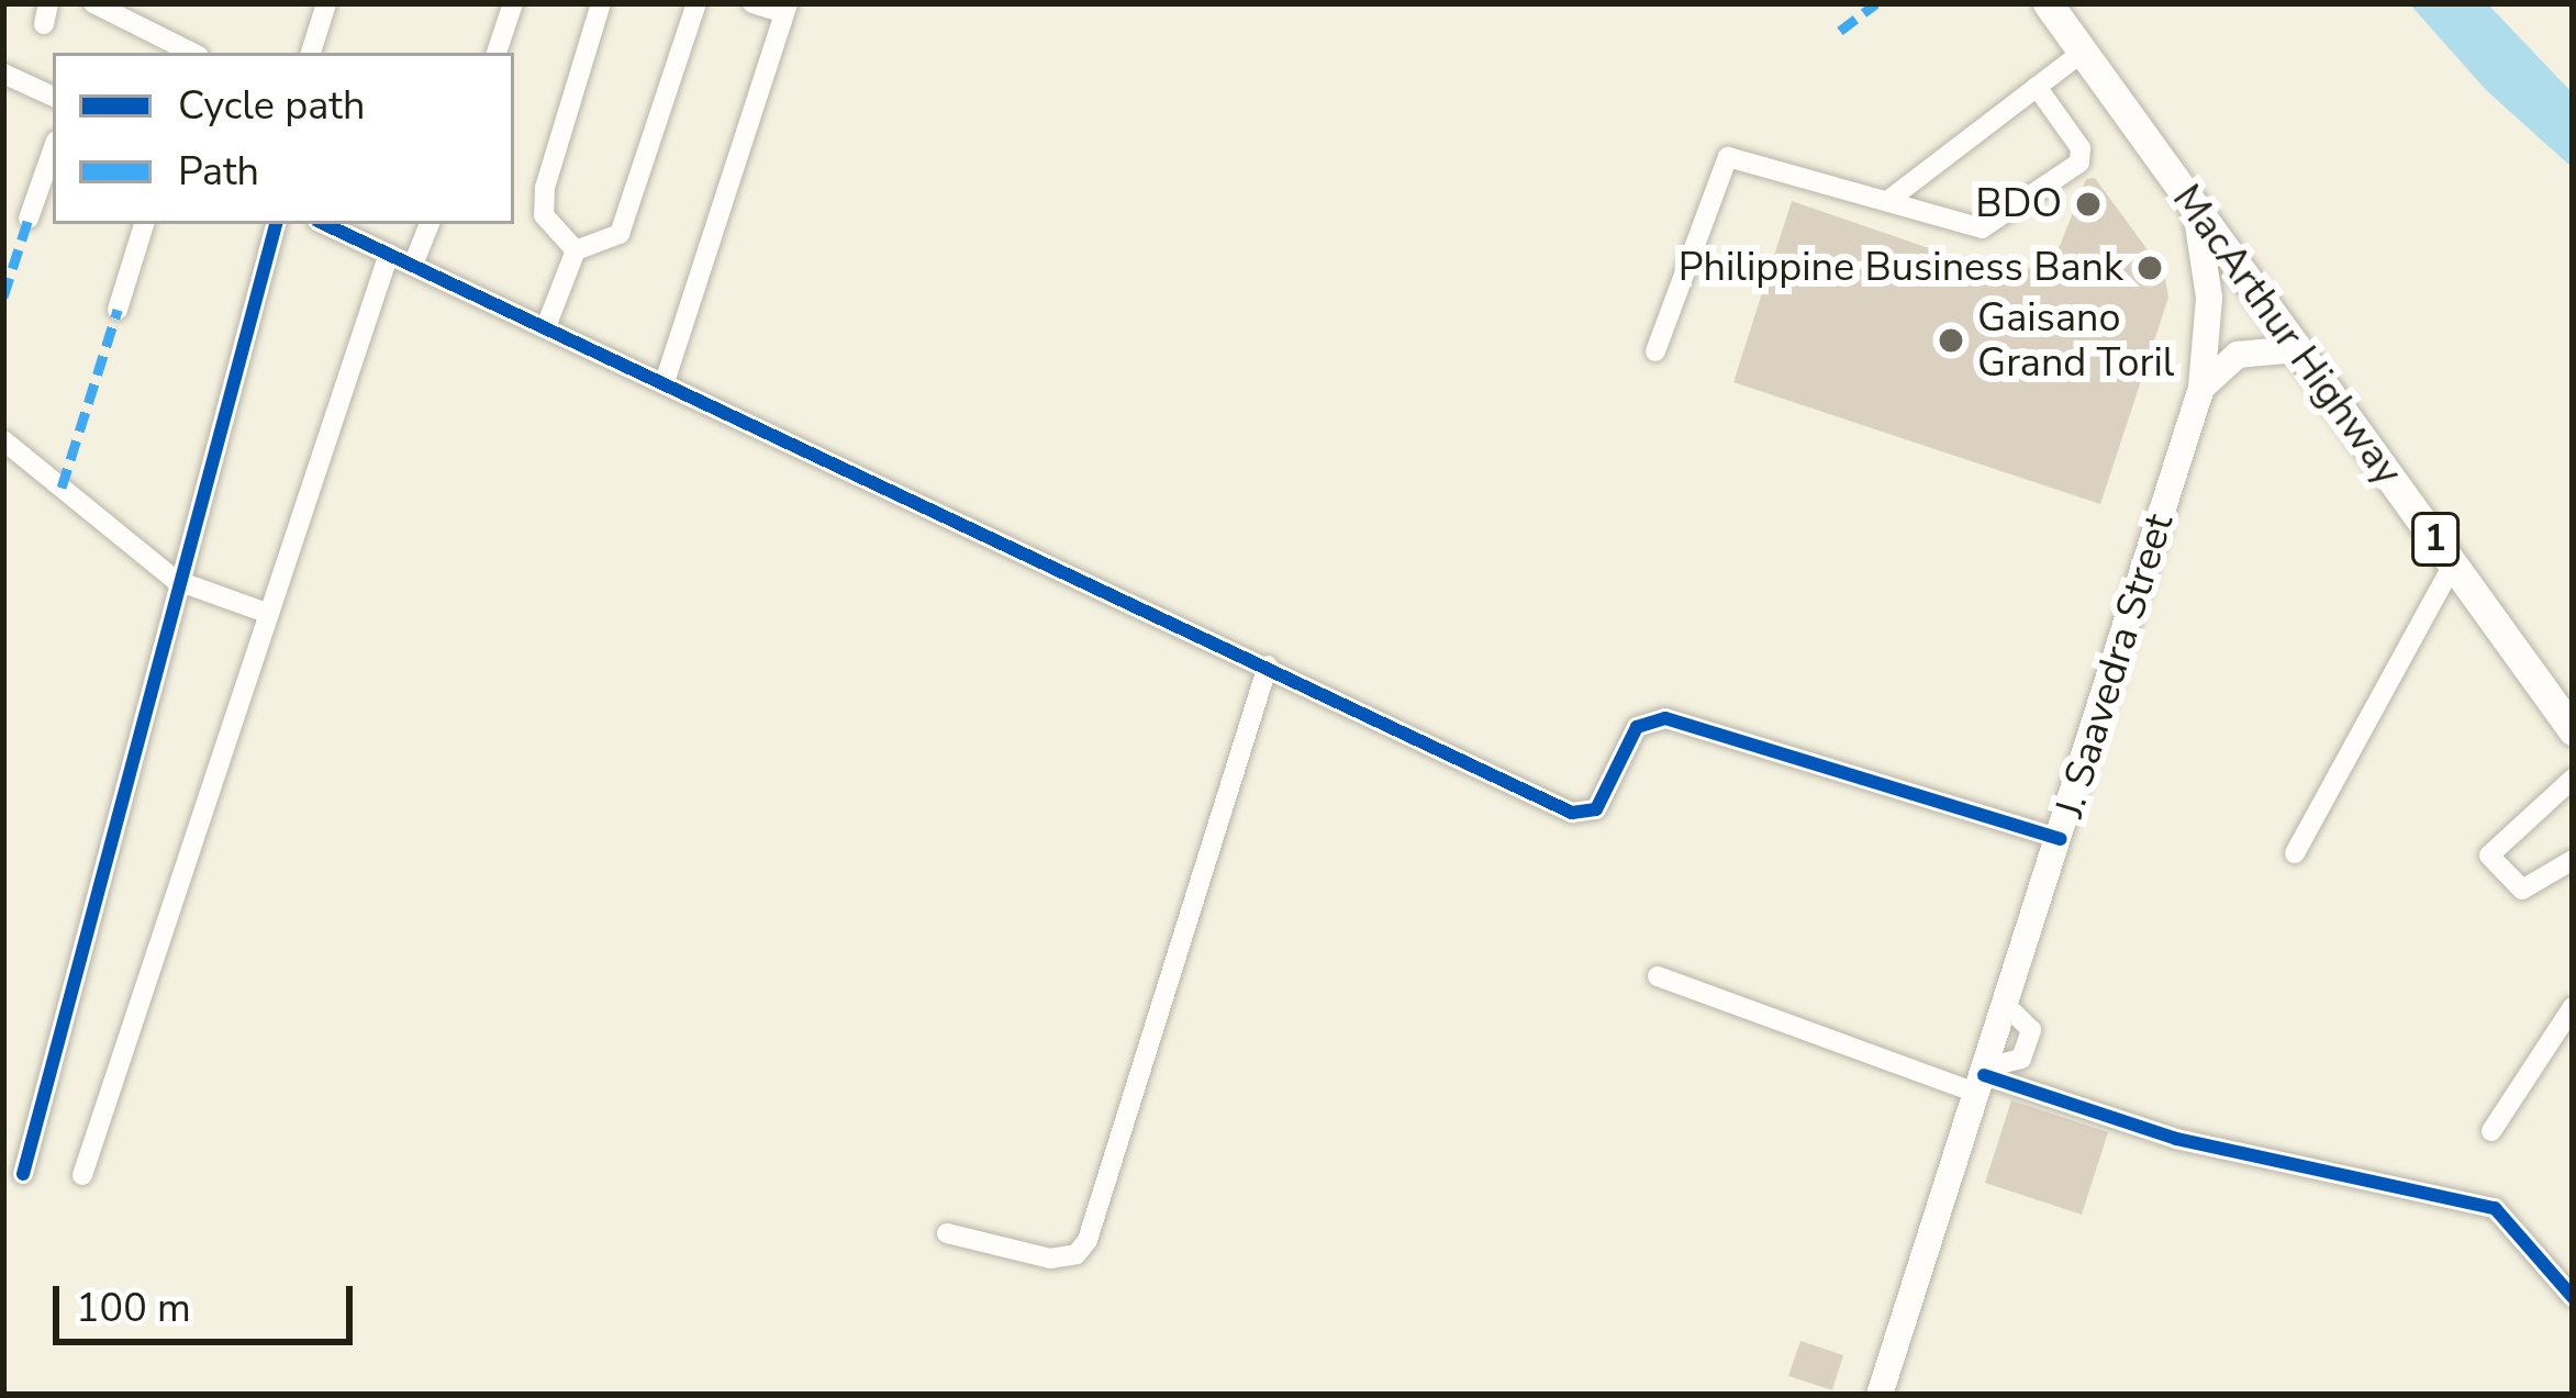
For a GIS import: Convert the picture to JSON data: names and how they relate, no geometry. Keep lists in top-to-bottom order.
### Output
{
  "streets": {
    "highway": ["MacArthur Highway", "1"],
    "main road": ["J. Saavedra Street"]
  },
  "crossings": [
    ["MacArthur Highway", "J. Saavedra Street"]
  ],
  "places": ["BDO", "Philippine Business Bank", "Gaisano Grand Toril"],
  "legend": ["Cycle path", "Path"],
  "scale_bar": "100 m"
}
